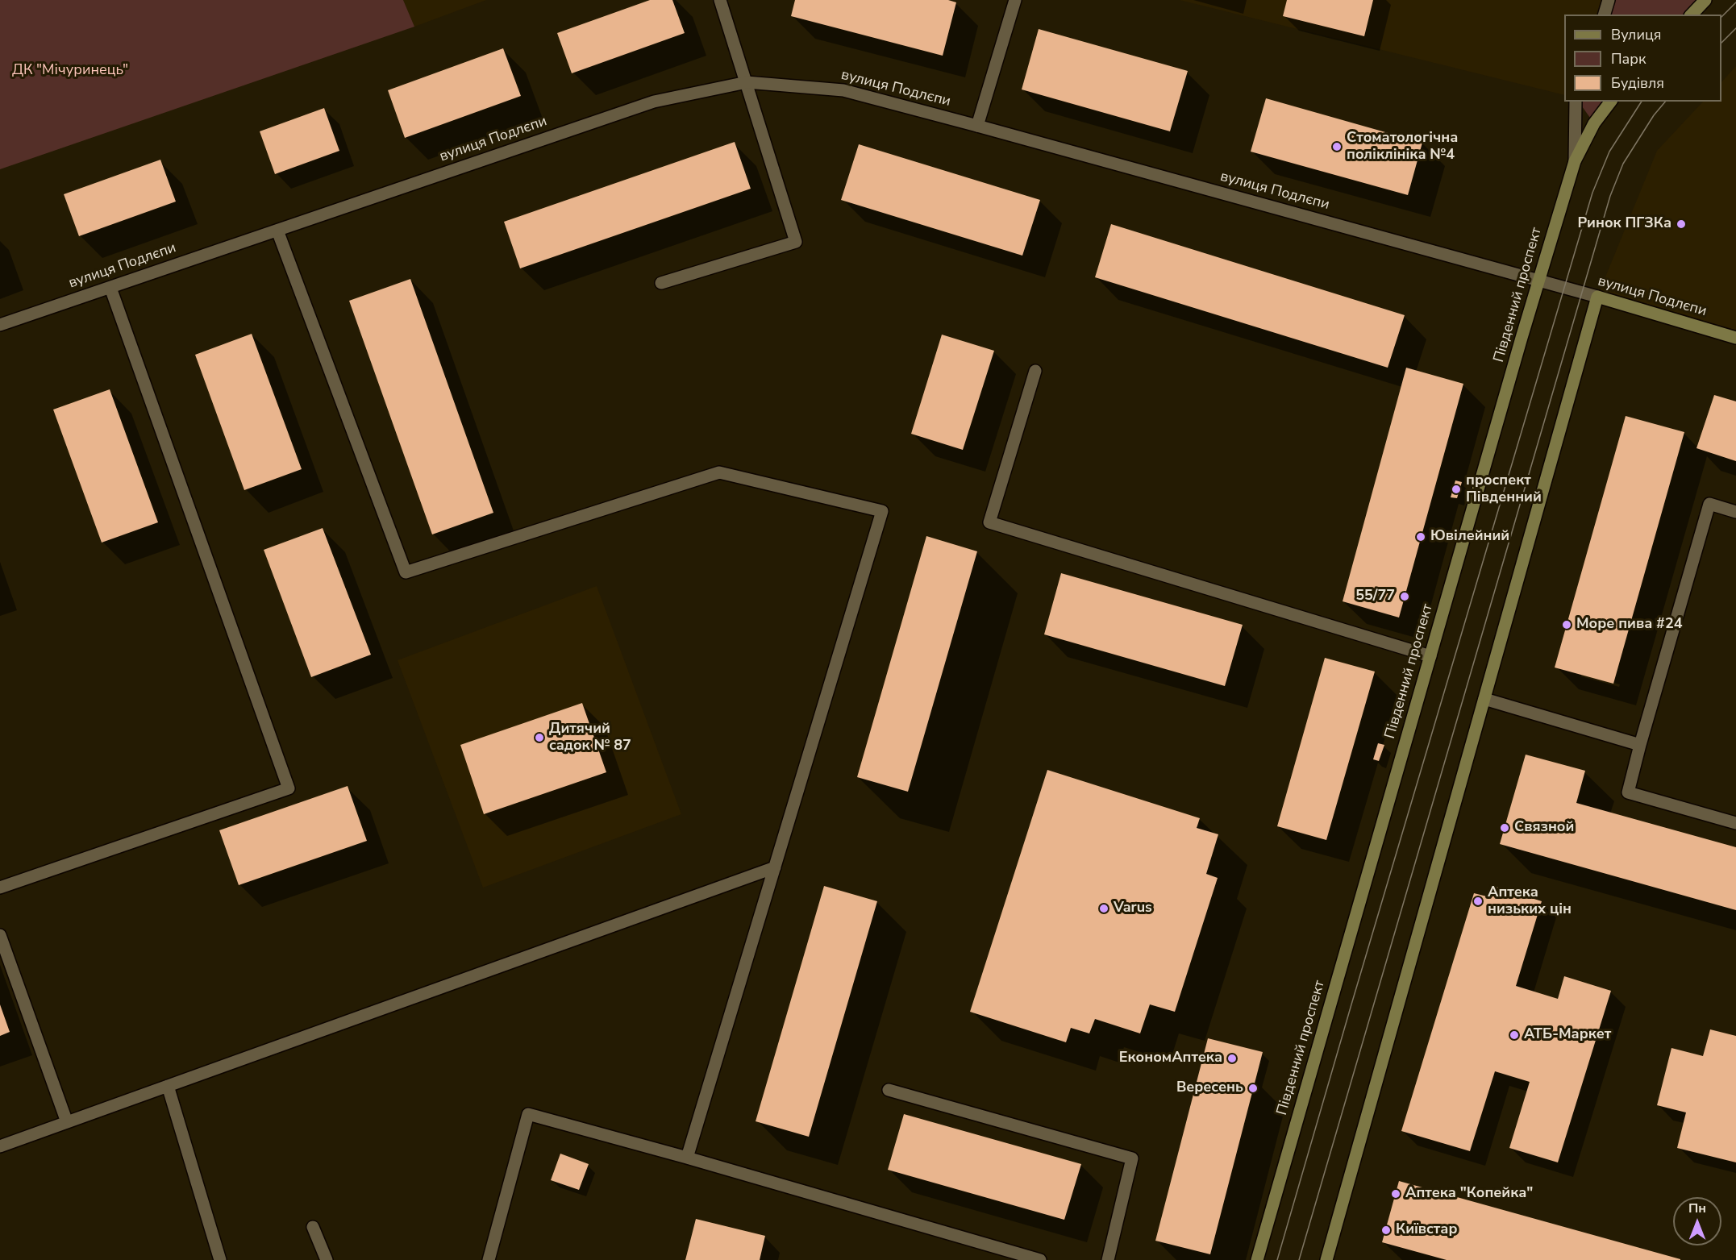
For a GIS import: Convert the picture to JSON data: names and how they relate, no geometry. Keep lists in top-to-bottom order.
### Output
{
  "streets": {
    "main road": ["вулиця Подлєпи", "Південний проспект"]
  },
  "crossings": [
    ["вулиця Подлєпи", "Південний проспект"]
  ],
  "parks": ["ДК \"Мічуринець\""],
  "places": [
    "Стоматологічна поліклініка №4",
    "Ринок ПГЗКа",
    "проспект Південний",
    "Ювілейний",
    "55/77",
    "Море пива #24",
    "Дитячий садок № 87",
    "Связной",
    "Аптека низьких цін",
    "Varus",
    "АТБ-Маркет",
    "ЕкономАптека",
    "Вересень",
    "Аптека \"Копейка\"",
    "Київстар"
  ],
  "legend": ["Вулиця", "Парк", "Будівля"],
  "north": "top"
}
